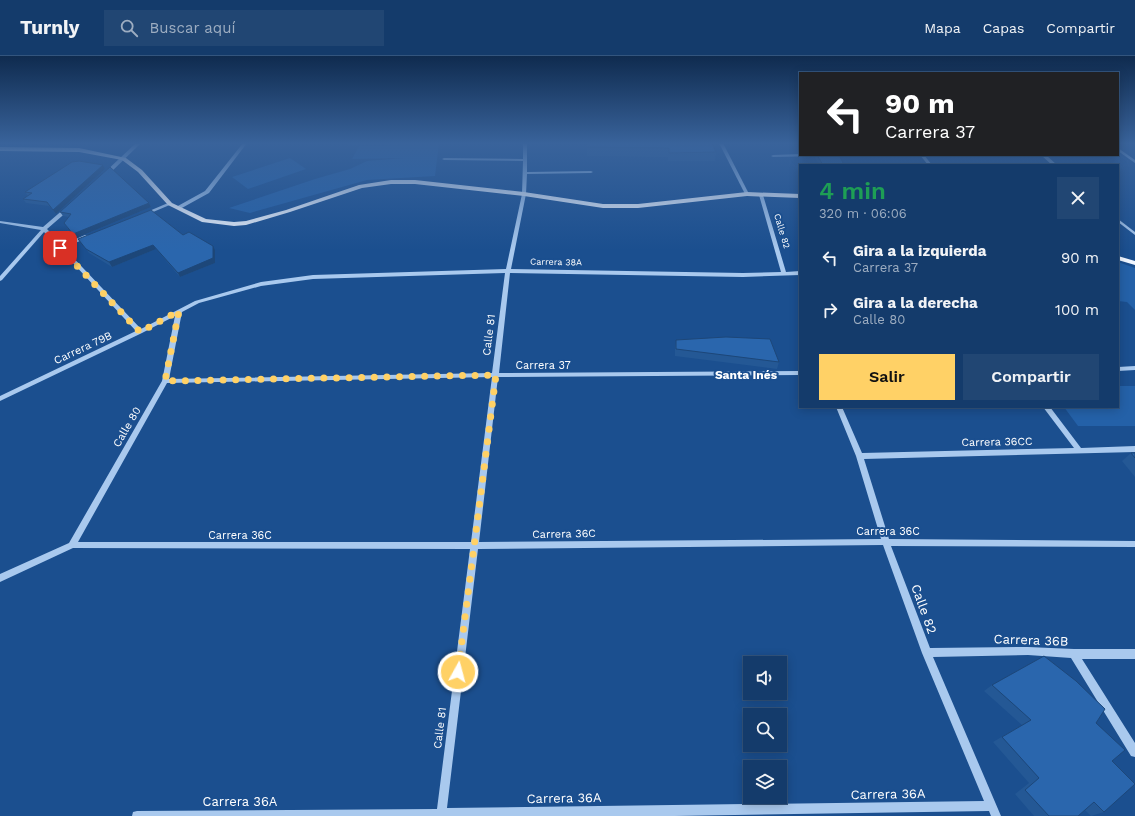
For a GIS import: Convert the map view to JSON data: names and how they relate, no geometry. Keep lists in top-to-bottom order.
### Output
{
  "streets": {
    "street": [
      "Calle 82",
      "Carrera 38A",
      "Calle 81",
      "Carrera 79B",
      "Carrera 37",
      "Calle 80",
      "Carrera 36CC",
      "Carrera 36C",
      "Carrera 36B",
      "Carrera 36A"
    ]
  },
  "crossings": [
    ["Calle 82", "Carrera 38A"],
    ["Calle 82", "Carrera 36CC"],
    ["Calle 82", "Carrera 36C"],
    ["Calle 82", "Carrera 36B"],
    ["Calle 82", "Carrera 36A"],
    ["Carrera 38A", "Calle 81"],
    ["Carrera 38A", "Carrera 79B"],
    ["Calle 81", "Carrera 37"],
    ["Calle 81", "Carrera 36C"],
    ["Calle 81", "Carrera 36A"],
    ["Carrera 79B", "Calle 80"],
    ["Carrera 37", "Calle 80"],
    ["Calle 80", "Carrera 36C"]
  ],
  "districts": ["Santa Inés"],
  "page": {
    "header": "Turnly",
    "search": "Buscar aquí",
    "nav": ["Mapa", "Capas", "Compartir"],
    "turn": ["90 m", "Carrera 37"],
    "heading": ["4 min", "320 m · 06:06"],
    "list": [
      {
        "name": "Gira a la izquierda",
        "note": "Carrera 37",
        "value": "90 m"
      },
      {
        "name": "Gira a la derecha",
        "note": "Calle 80",
        "value": "100 m"
      }
    ],
    "buttons": ["Salir", "Compartir"]
  }
}
